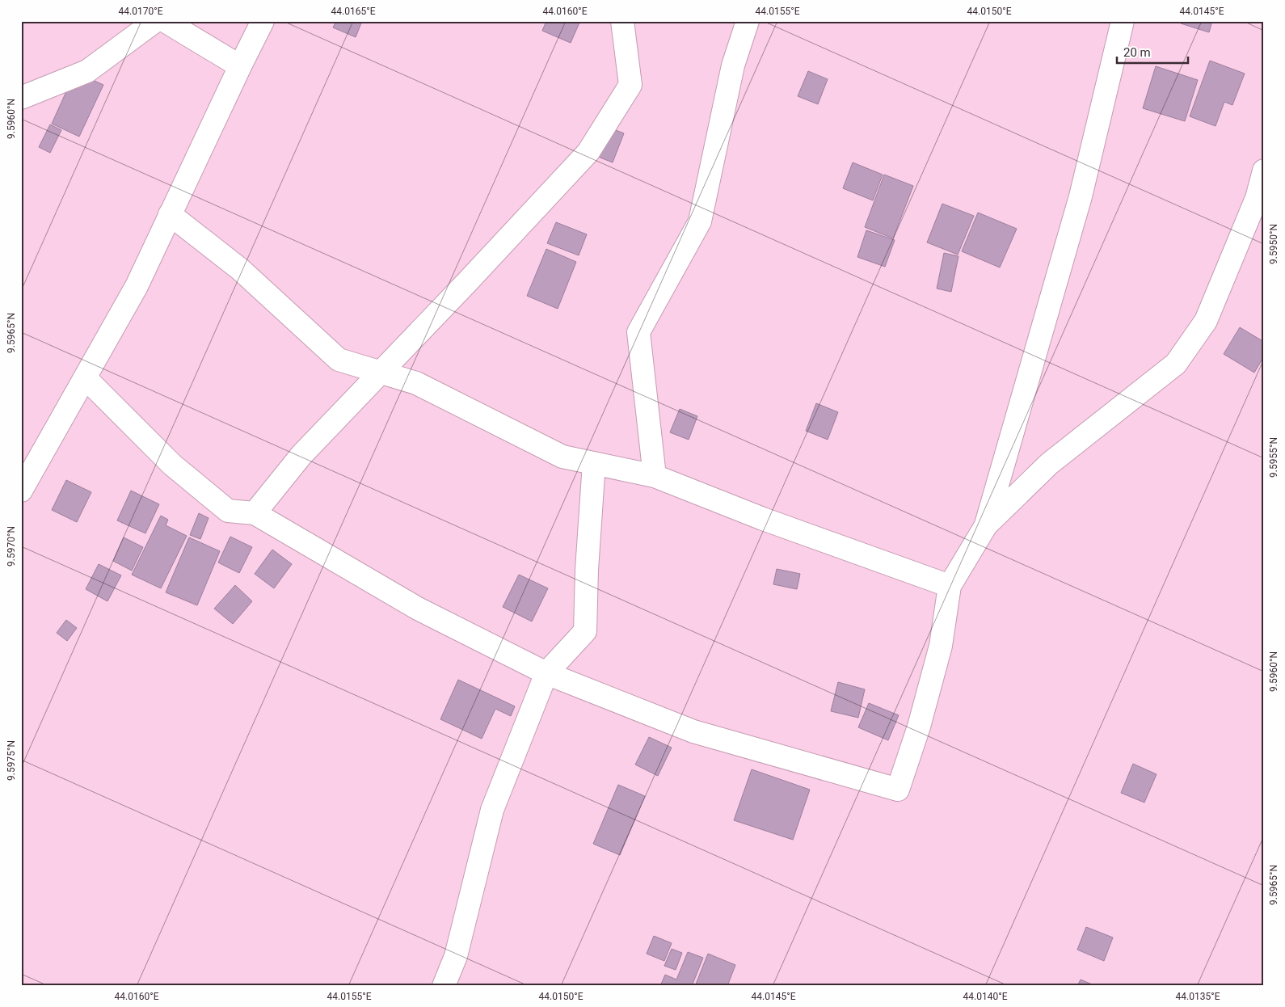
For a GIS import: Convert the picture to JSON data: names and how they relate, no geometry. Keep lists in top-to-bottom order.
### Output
{
  "scale_bar": "20 m",
  "coordinates": [
    "44.0170°E",
    "44.0165°E",
    "44.0160°E",
    "44.0155°E",
    "44.0150°E",
    "44.0145°E",
    "9.5960°N",
    "9.5950°N",
    "9.5965°N",
    "9.5955°N",
    "9.5970°N",
    "9.5975°N",
    "44.0140°E",
    "44.0135°E"
  ]
}
